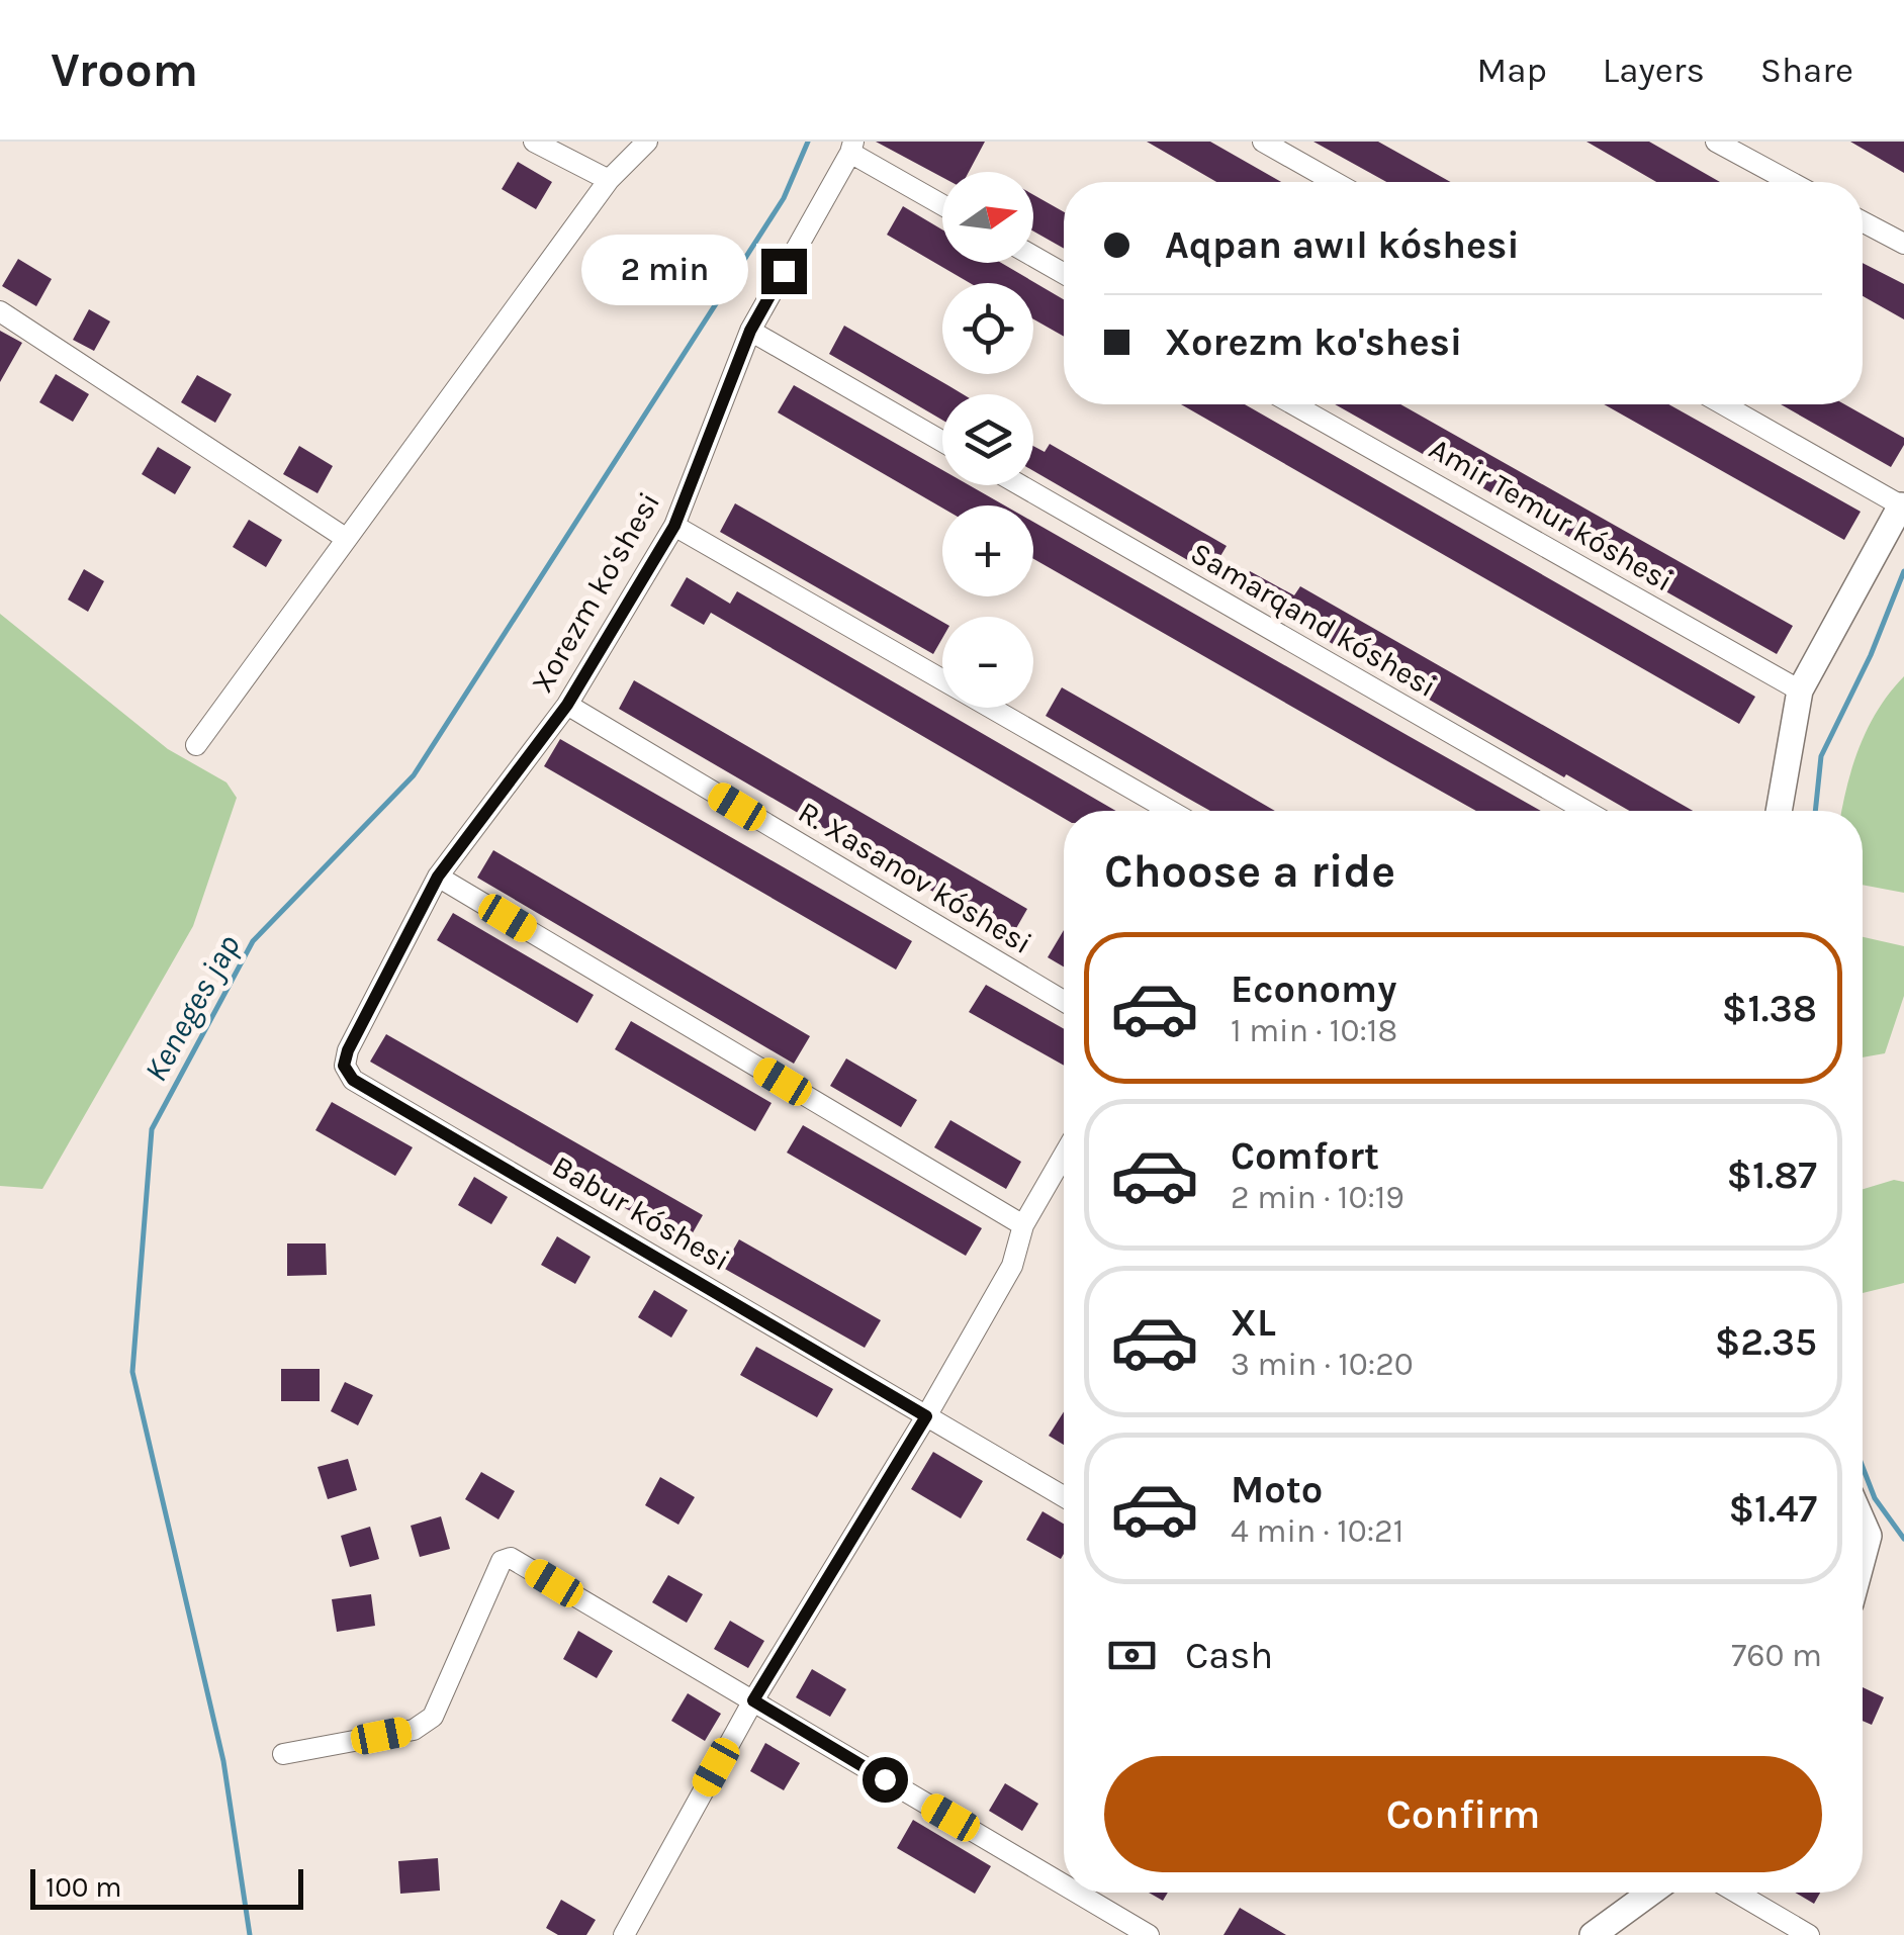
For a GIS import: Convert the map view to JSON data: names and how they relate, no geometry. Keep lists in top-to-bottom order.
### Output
{
  "streets": {
    "street": [
      "Amir Temur kóshesi",
      "Xorezm ko'shesi",
      "Samarqand kóshesi",
      "R. Xasanov kóshesi",
      "Babur kóshesi"
    ]
  },
  "crossings": [
    ["Xorezm ko'shesi", "R. Xasanov kóshesi"],
    ["Xorezm ko'shesi", "Babur kóshesi"]
  ],
  "water": ["Keneges jap"],
  "scale_bar": "100 m",
  "north": "right",
  "page": {
    "header": "Vroom",
    "nav": ["Map", "Layers", "Share"],
    "map_buttons": ["+", "−"],
    "banner": ["Aqpan awıl kóshesi", "Xorezm ko'shesi"],
    "bubble": "2 min",
    "heading": "Choose a ride",
    "list": [
      {
        "name": "Economy",
        "note": "1 min · 10:18",
        "value": "$1.38"
      },
      {
        "name": "Comfort",
        "note": "2 min · 10:19",
        "value": "$1.87"
      },
      {
        "name": "XL",
        "note": "3 min · 10:20",
        "value": "$2.35"
      },
      {
        "name": "Moto",
        "note": "4 min · 10:21",
        "value": "$1.47"
      }
    ],
    "pay": ["Cash", "760 m"],
    "buttons": "Confirm",
    "scale": "100 m"
  }
}
